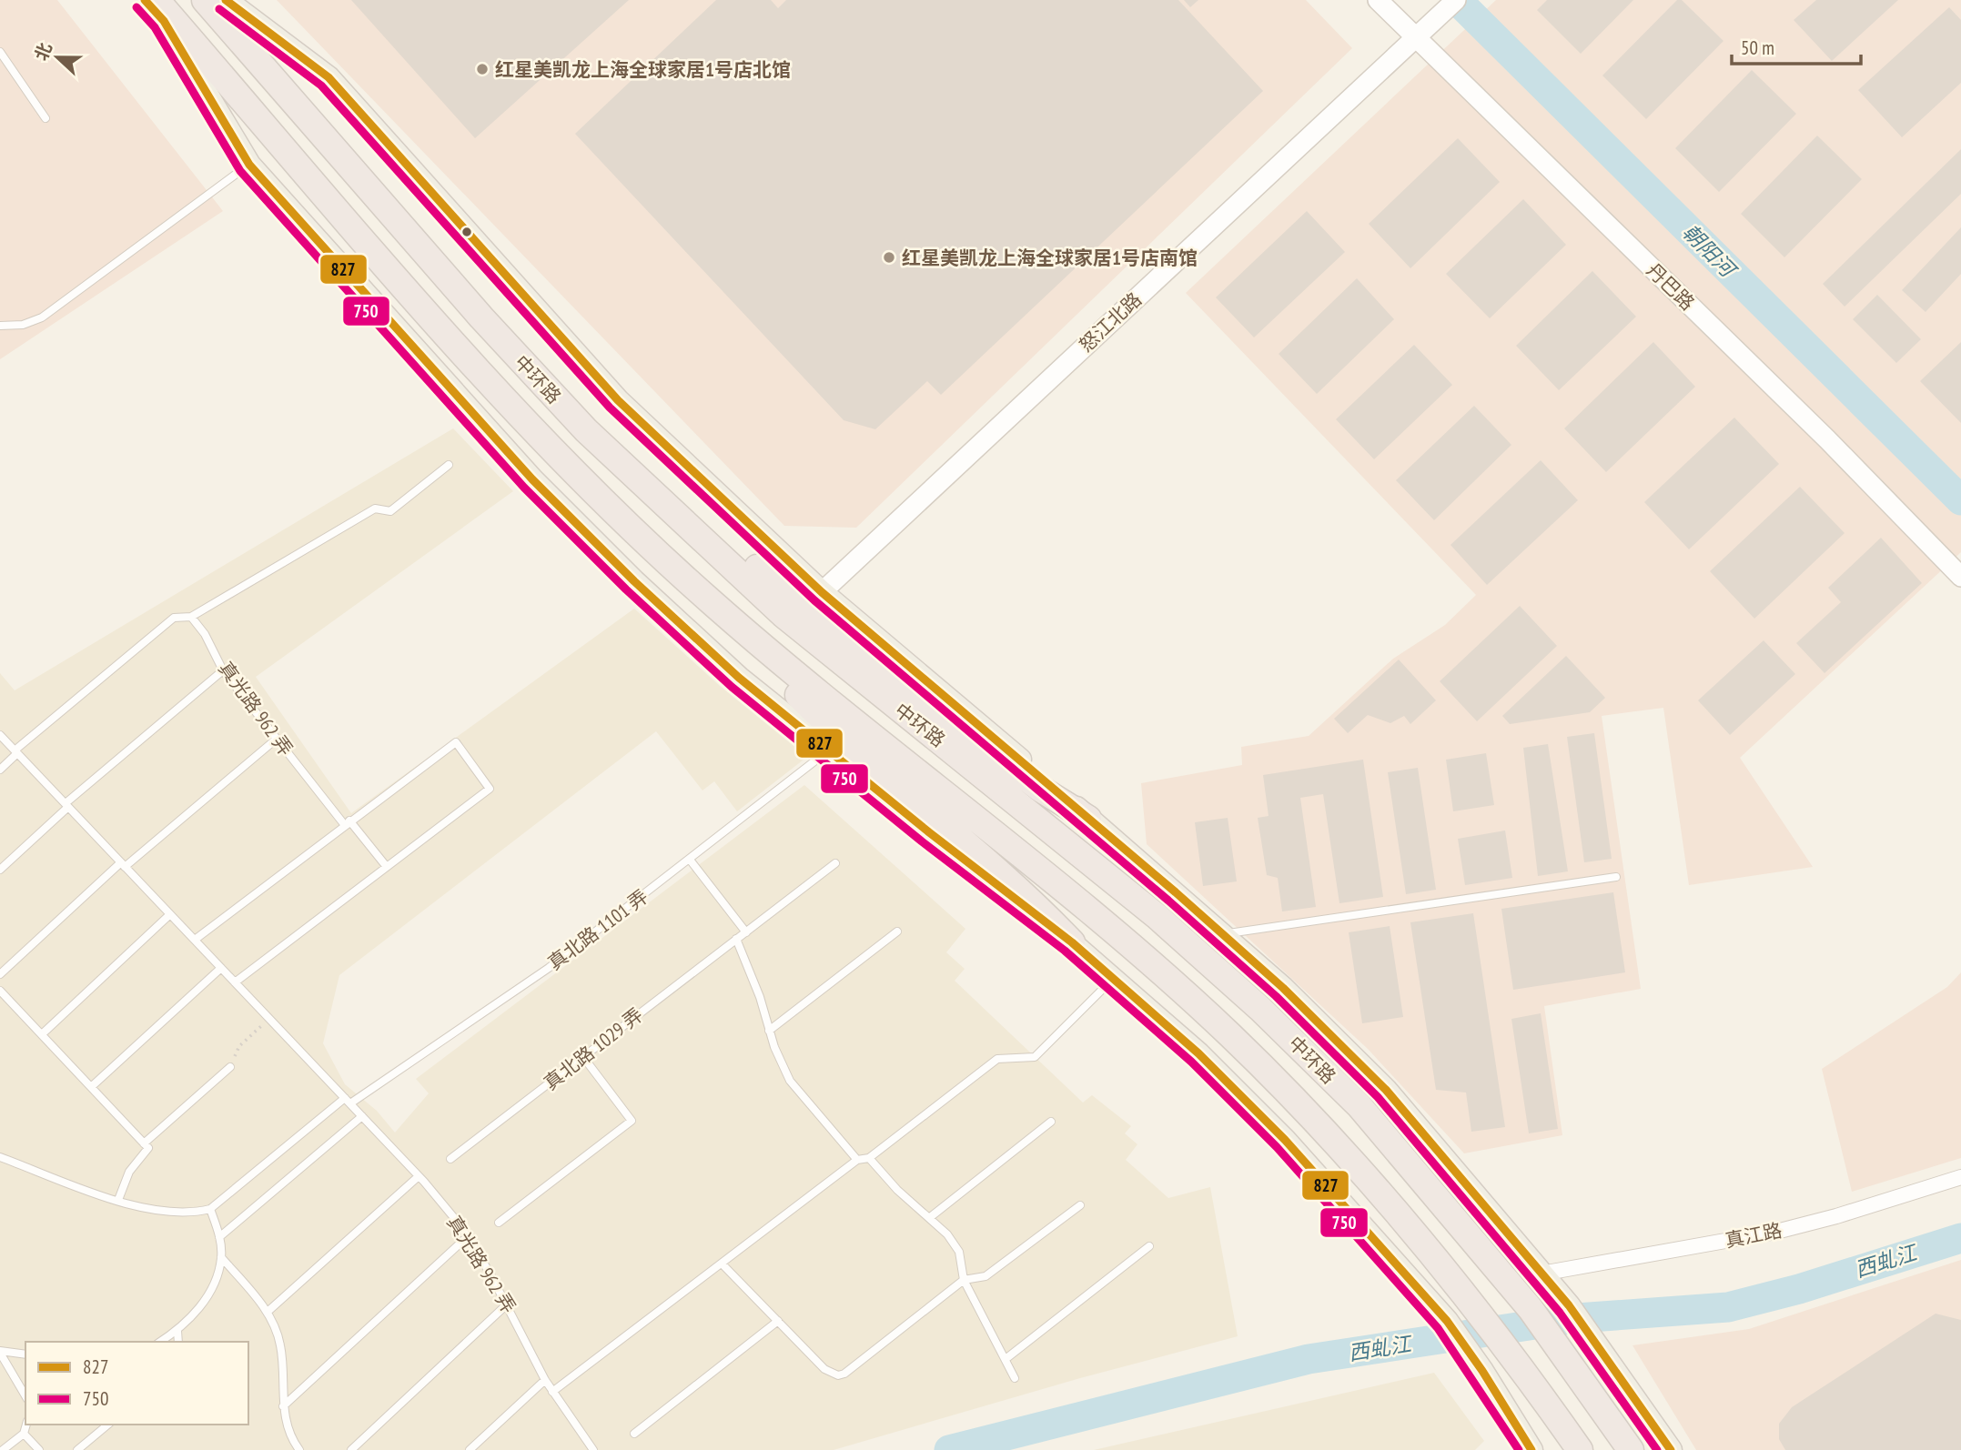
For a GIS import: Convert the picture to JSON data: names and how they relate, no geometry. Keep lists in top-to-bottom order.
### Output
{
  "streets": {
    "highway": ["中环路"],
    "street": ["丹巴路", "怒江北路", "真江路"],
    "lane": ["真光路 962 弄", "真北路 1101 弄", "真北路 1029 弄"]
  },
  "crossings": [
    ["丹巴路", "怒江北路"],
    ["真光路 962 弄", "真北路 1101 弄"]
  ],
  "water": ["朝阳河", "西虬江"],
  "places": ["红星美凯龙上海全球家居1号店北馆", "红星美凯龙上海全球家居1号店南馆"],
  "lines": ["transit line 827", "transit line 750"],
  "legend": ["827", "750"],
  "scale_bar": "50 m",
  "north": "left"
}
